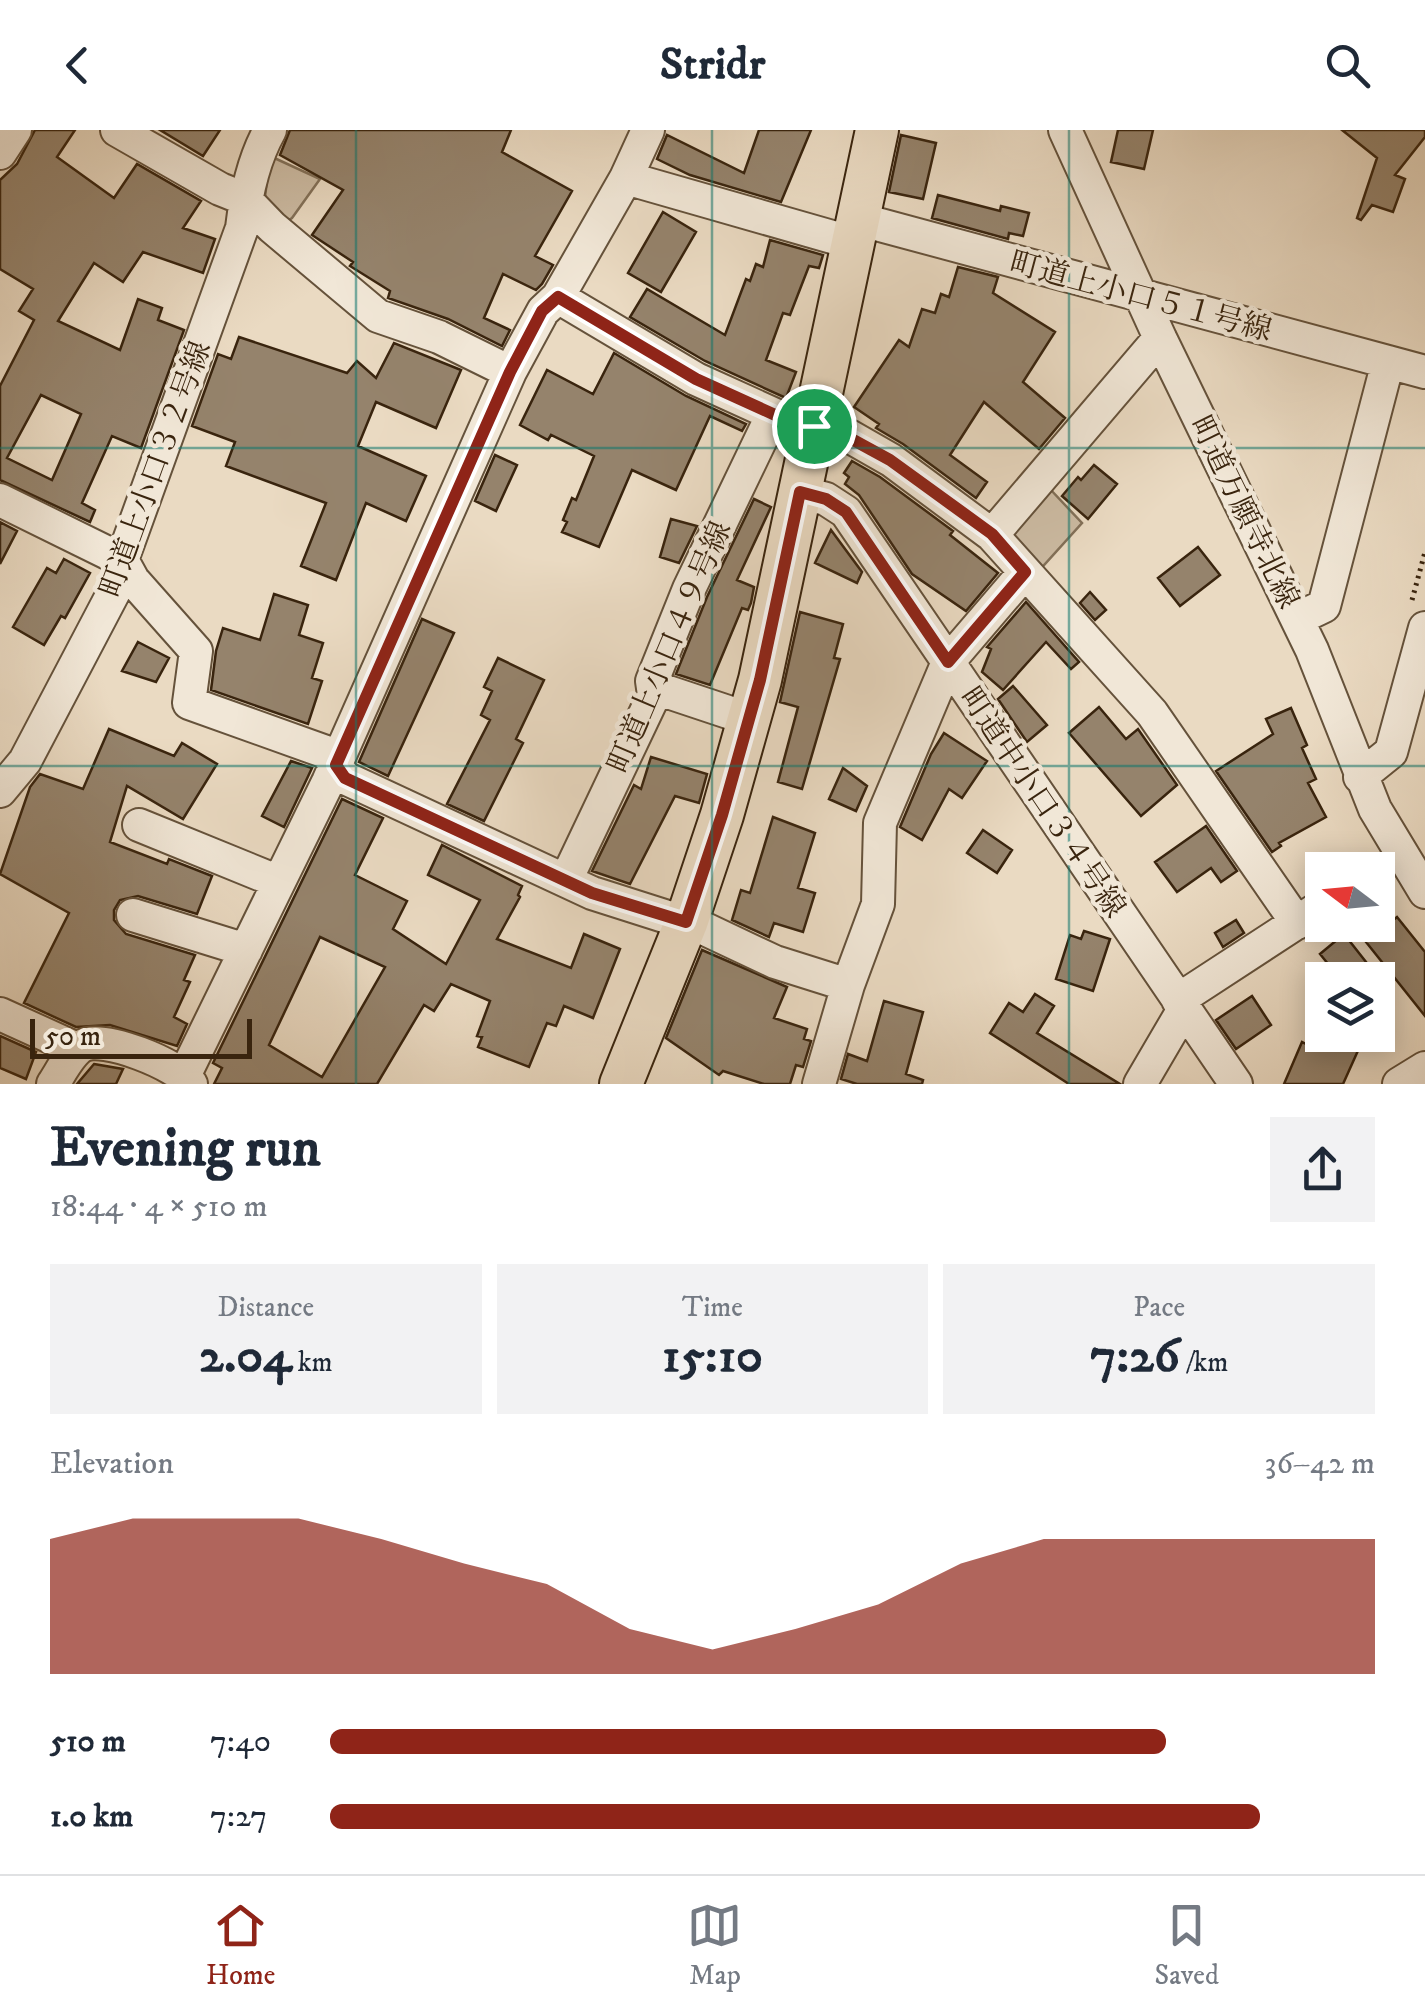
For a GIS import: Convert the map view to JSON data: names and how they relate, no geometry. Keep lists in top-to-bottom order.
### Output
{
  "streets": {
    "street": [
      "町道上小口５１号線",
      "町道上小口３２号線",
      "町道万願寺北線",
      "町道上小口４９号線",
      "町道中小口３４号線"
    ]
  },
  "crossings": [
    ["町道上小口５１号線", "町道万願寺北線"]
  ],
  "scale_bar": "50 m",
  "north": "left",
  "page": {
    "header": "Stridr",
    "scale": "50 m",
    "heading": ["Evening run", "18:44 · 4 × 510 m"],
    "stats": [
      ["Distance", "2.04 km"],
      ["Time", "15:10"],
      ["Pace", "7:26 /km"]
    ],
    "chart": ["Elevation", "36–42 m"],
    "list": [
      {
        "name": "510 m",
        "note": "7:40"
      },
      {
        "name": "1.0 km",
        "note": "7:27"
      }
    ],
    "tabs": ["Home", "Map", "Saved"]
  }
}
